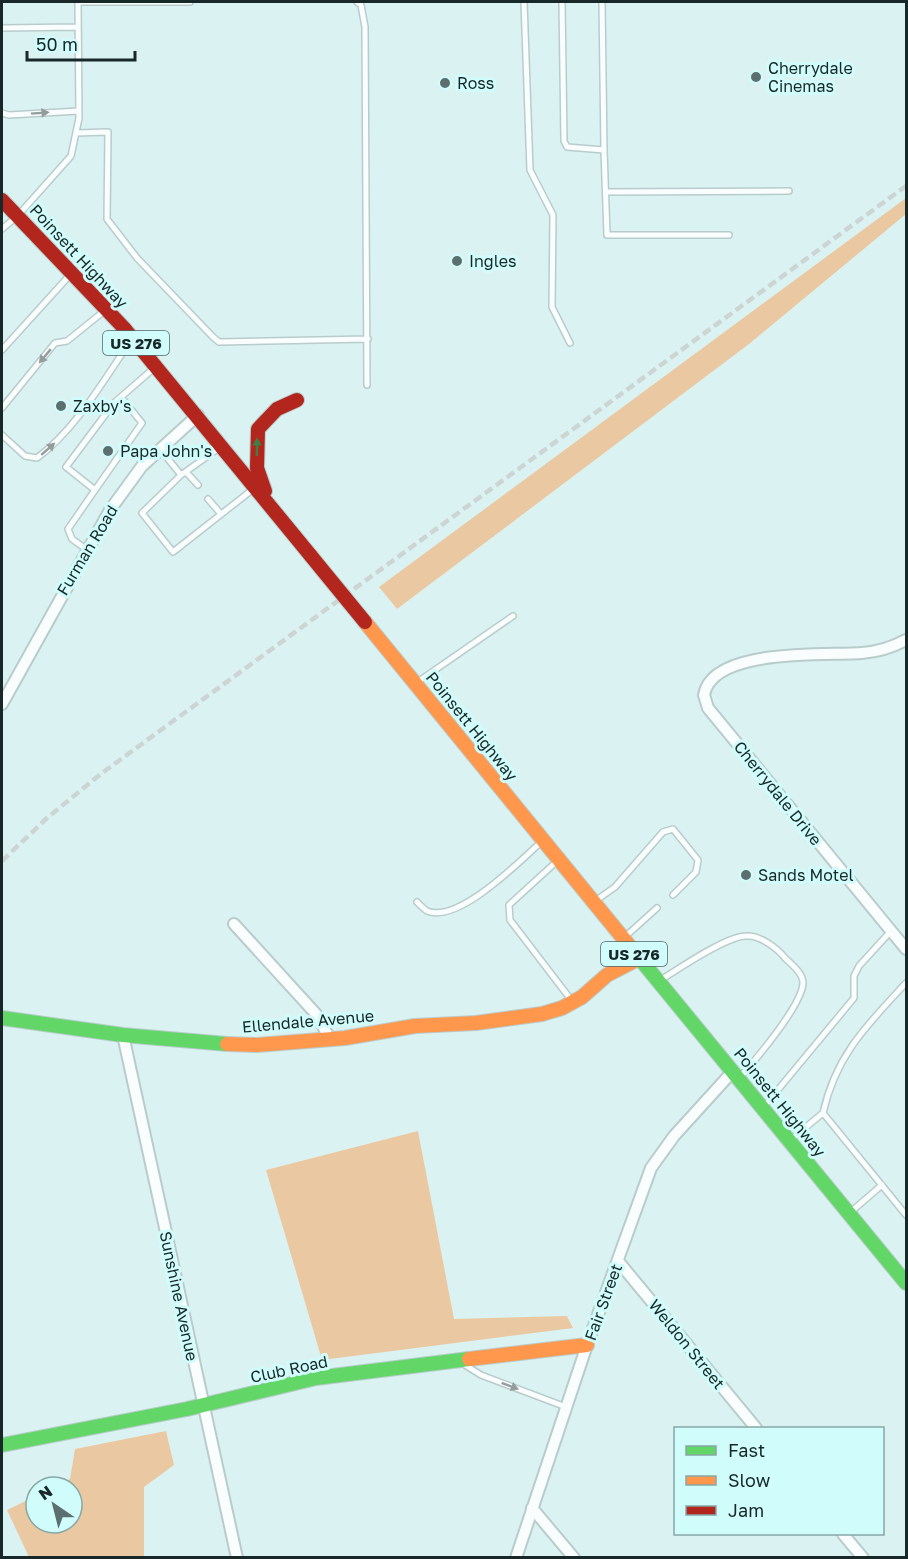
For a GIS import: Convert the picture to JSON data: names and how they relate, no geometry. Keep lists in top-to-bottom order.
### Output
{
  "streets": {
    "main road": [
      "Poinsett Highway",
      "US 276",
      "Ellendale Avenue",
      "Club Road"
    ],
    "street": [
      "Furman Road",
      "Cherrydale Drive",
      "Sunshine Avenue",
      "Fair Street",
      "Weldon Street"
    ]
  },
  "crossings": [
    ["Poinsett Highway", "Furman Road"],
    ["Poinsett Highway", "Ellendale Avenue"],
    ["Poinsett Highway", "Fair Street"],
    ["Ellendale Avenue", "Sunshine Avenue"],
    ["Sunshine Avenue", "Club Road"],
    ["Fair Street", "Weldon Street"],
    ["Fair Street", "Club Road"]
  ],
  "places": [
    "Cherrydale Cinemas",
    "Ross",
    "Ingles",
    "Zaxby's",
    "Papa John's",
    "Sands Motel"
  ],
  "legend": ["Fast", "Slow", "Jam"],
  "scale_bar": "50 m",
  "north": "top left"
}
